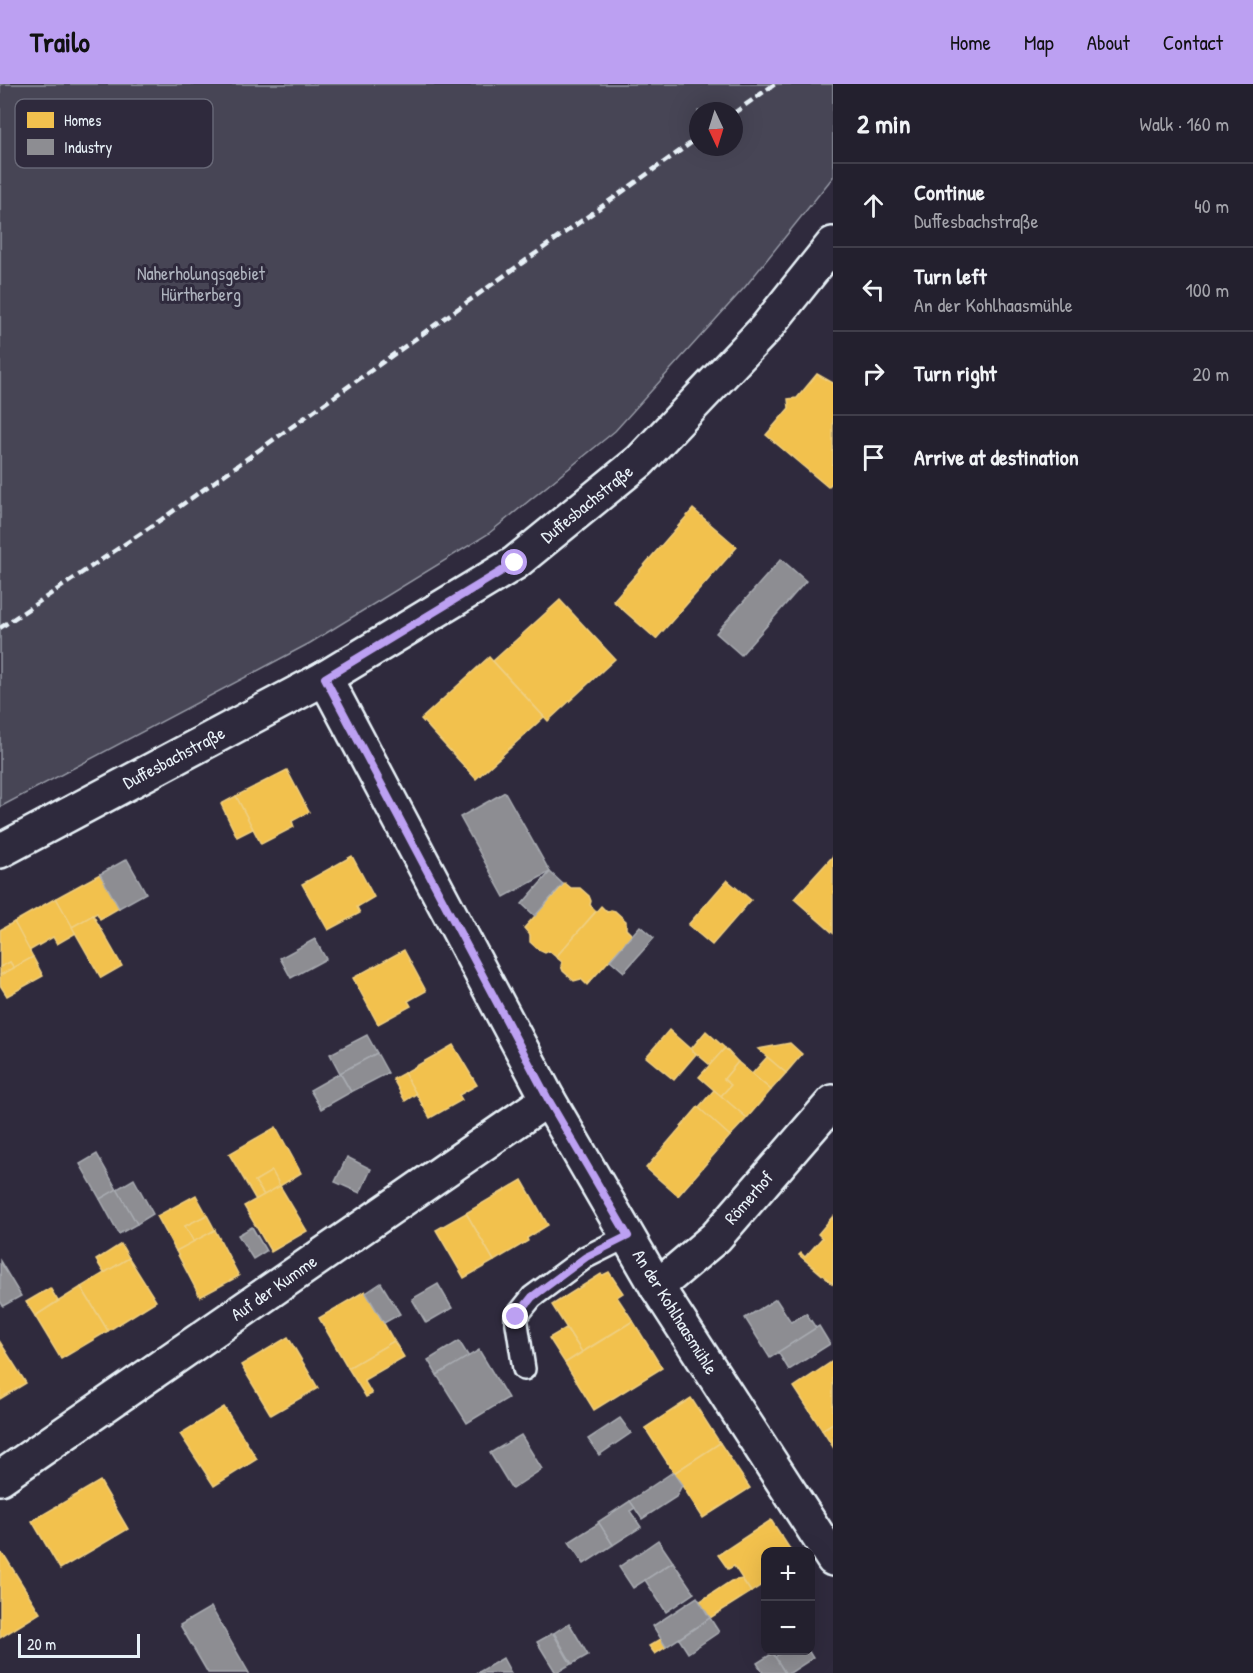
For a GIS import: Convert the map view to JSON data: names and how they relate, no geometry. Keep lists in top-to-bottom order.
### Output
{
  "streets": {
    "street": [
      "Duffesbachstraße",
      "Römerhof",
      "Auf der Kumme",
      "An der Kohlhaasmühle"
    ]
  },
  "crossings": [
    ["Duffesbachstraße", "An der Kohlhaasmühle"],
    ["Römerhof", "An der Kohlhaasmühle"],
    ["Auf der Kumme", "An der Kohlhaasmühle"]
  ],
  "parks": ["Naherholungsgebiet Hürtherberg"],
  "legend": ["Homes", "Industry"],
  "scale_bar": "20 m",
  "north": "bottom",
  "page": {
    "header": "Trailo",
    "nav": [
      "Home",
      "Map",
      "About",
      "Contact"
    ],
    "heading": ["2 min", "Walk · 160 m"],
    "list": [
      ["Continue", "Duffesbachstraße", "40 m"],
      ["Turn left", "An der Kohlhaasmühle", "100 m"],
      ["Turn right", "20 m"],
      "Arrive at destination"
    ],
    "map_buttons": ["+", "−"],
    "scale": "20 m"
  }
}
